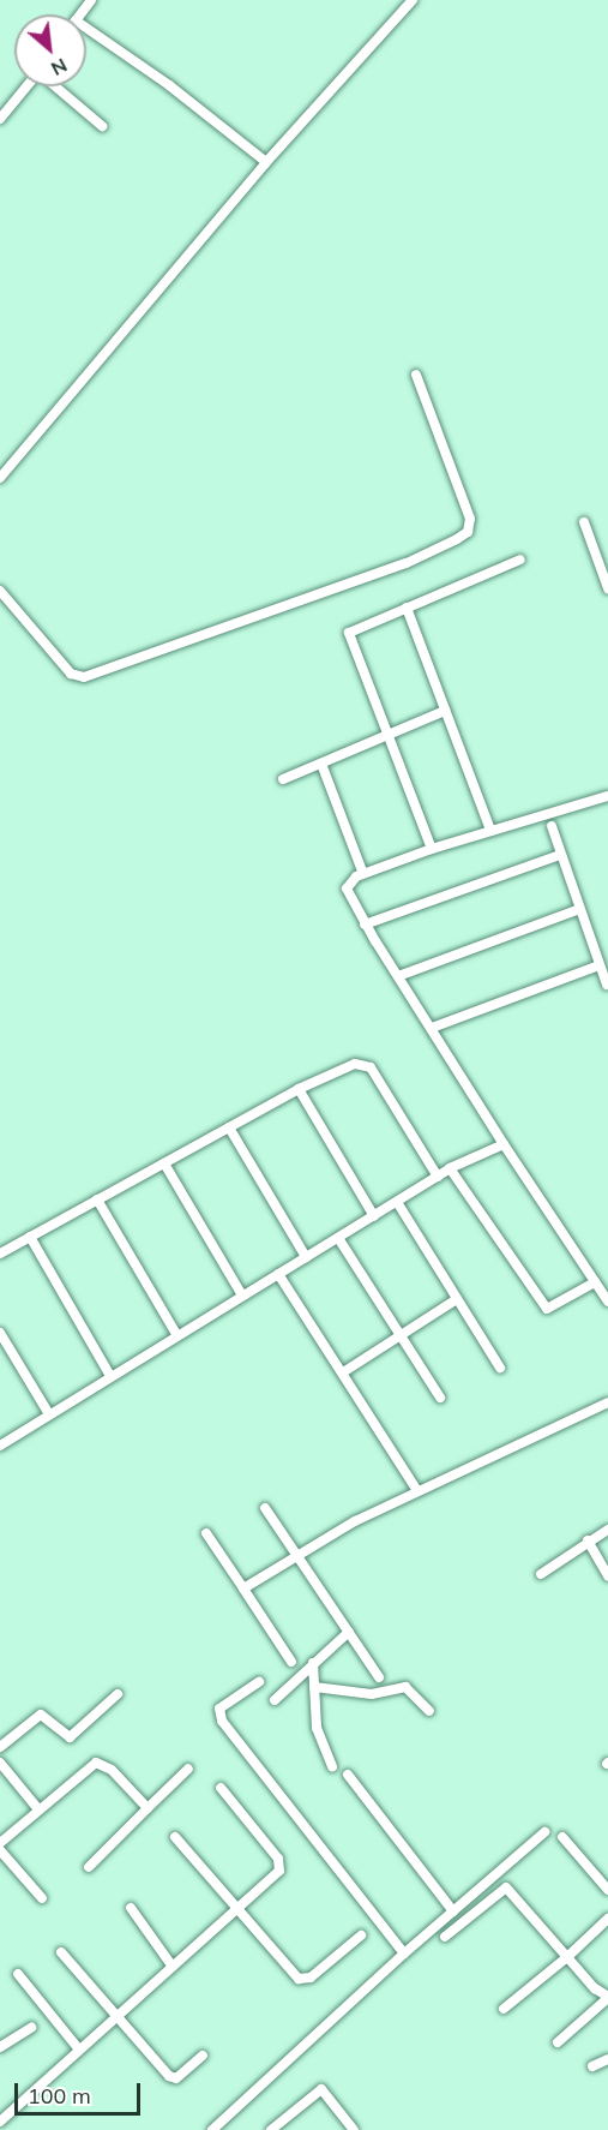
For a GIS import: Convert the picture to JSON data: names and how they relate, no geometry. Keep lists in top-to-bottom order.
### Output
{
  "scale_bar": "100 m",
  "north": "bottom right"
}
